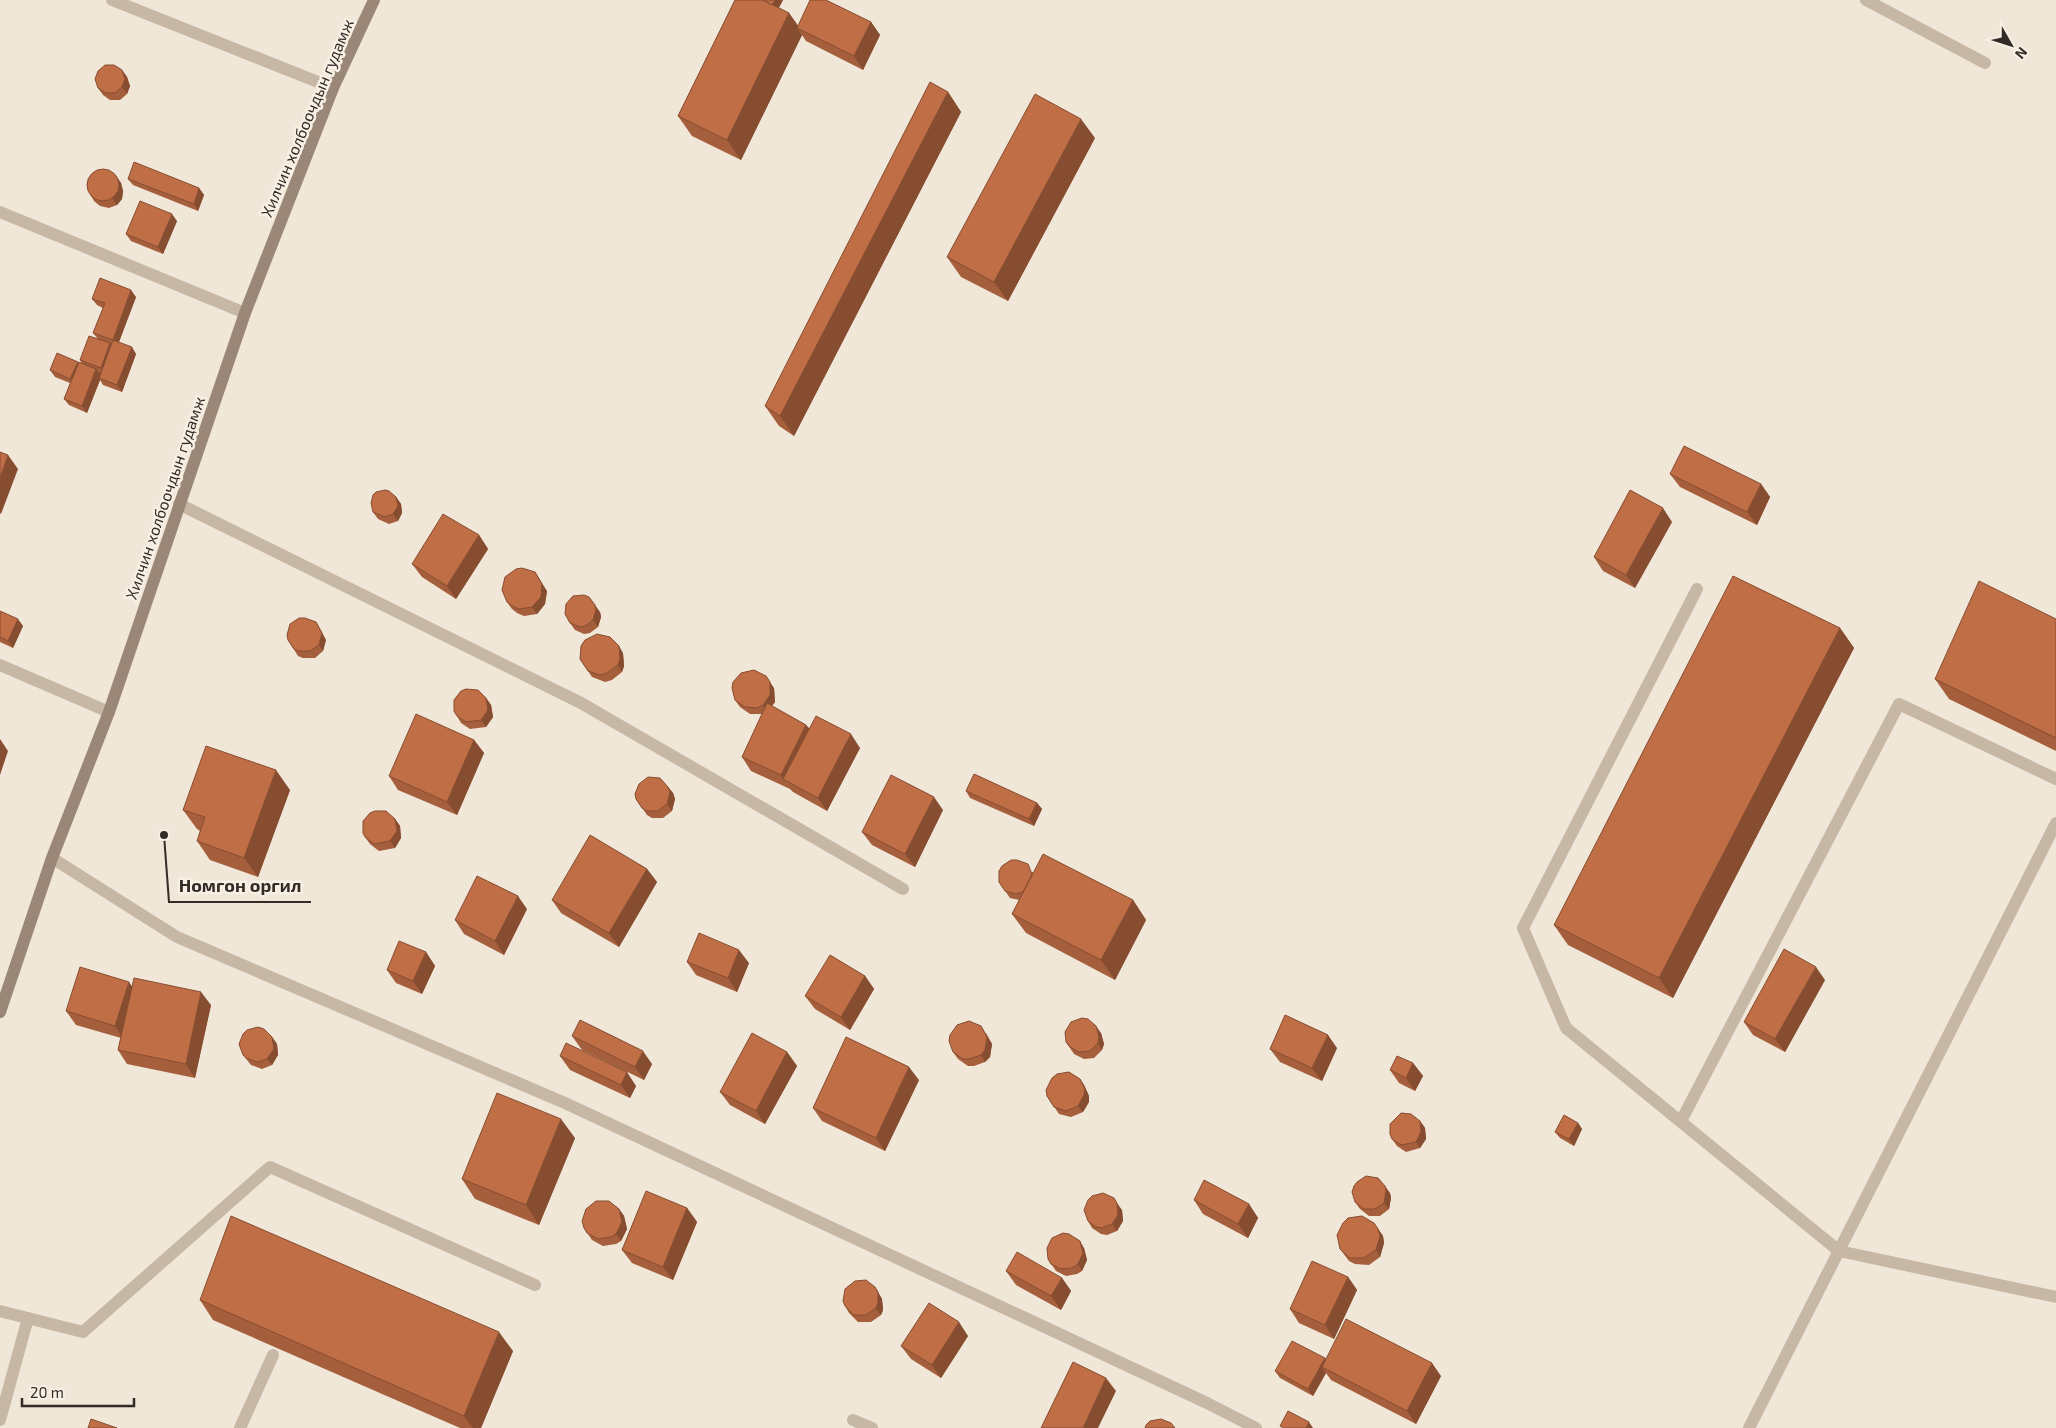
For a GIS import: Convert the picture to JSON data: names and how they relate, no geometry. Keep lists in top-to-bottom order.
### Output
{
  "streets": {
    "main road": ["Хилчин холбоочдын гудамж"]
  },
  "places": ["Номгон оргил"],
  "scale_bar": "20 m",
  "north": "bottom right"
}
